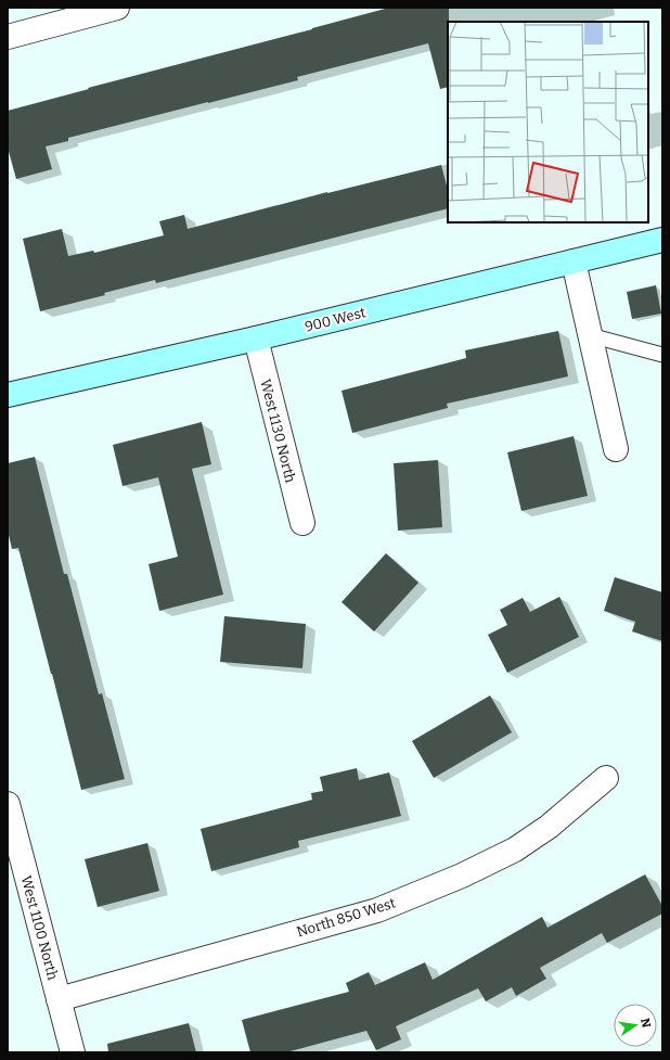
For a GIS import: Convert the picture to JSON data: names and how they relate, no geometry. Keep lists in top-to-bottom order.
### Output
{
  "streets": {
    "street": [
      "900 West",
      "West 1130 North",
      "North 850 West",
      "West 1100 North"
    ]
  },
  "crossings": [
    ["900 West", "West 1130 North"],
    ["North 850 West", "West 1100 North"]
  ],
  "north": "right"
}
